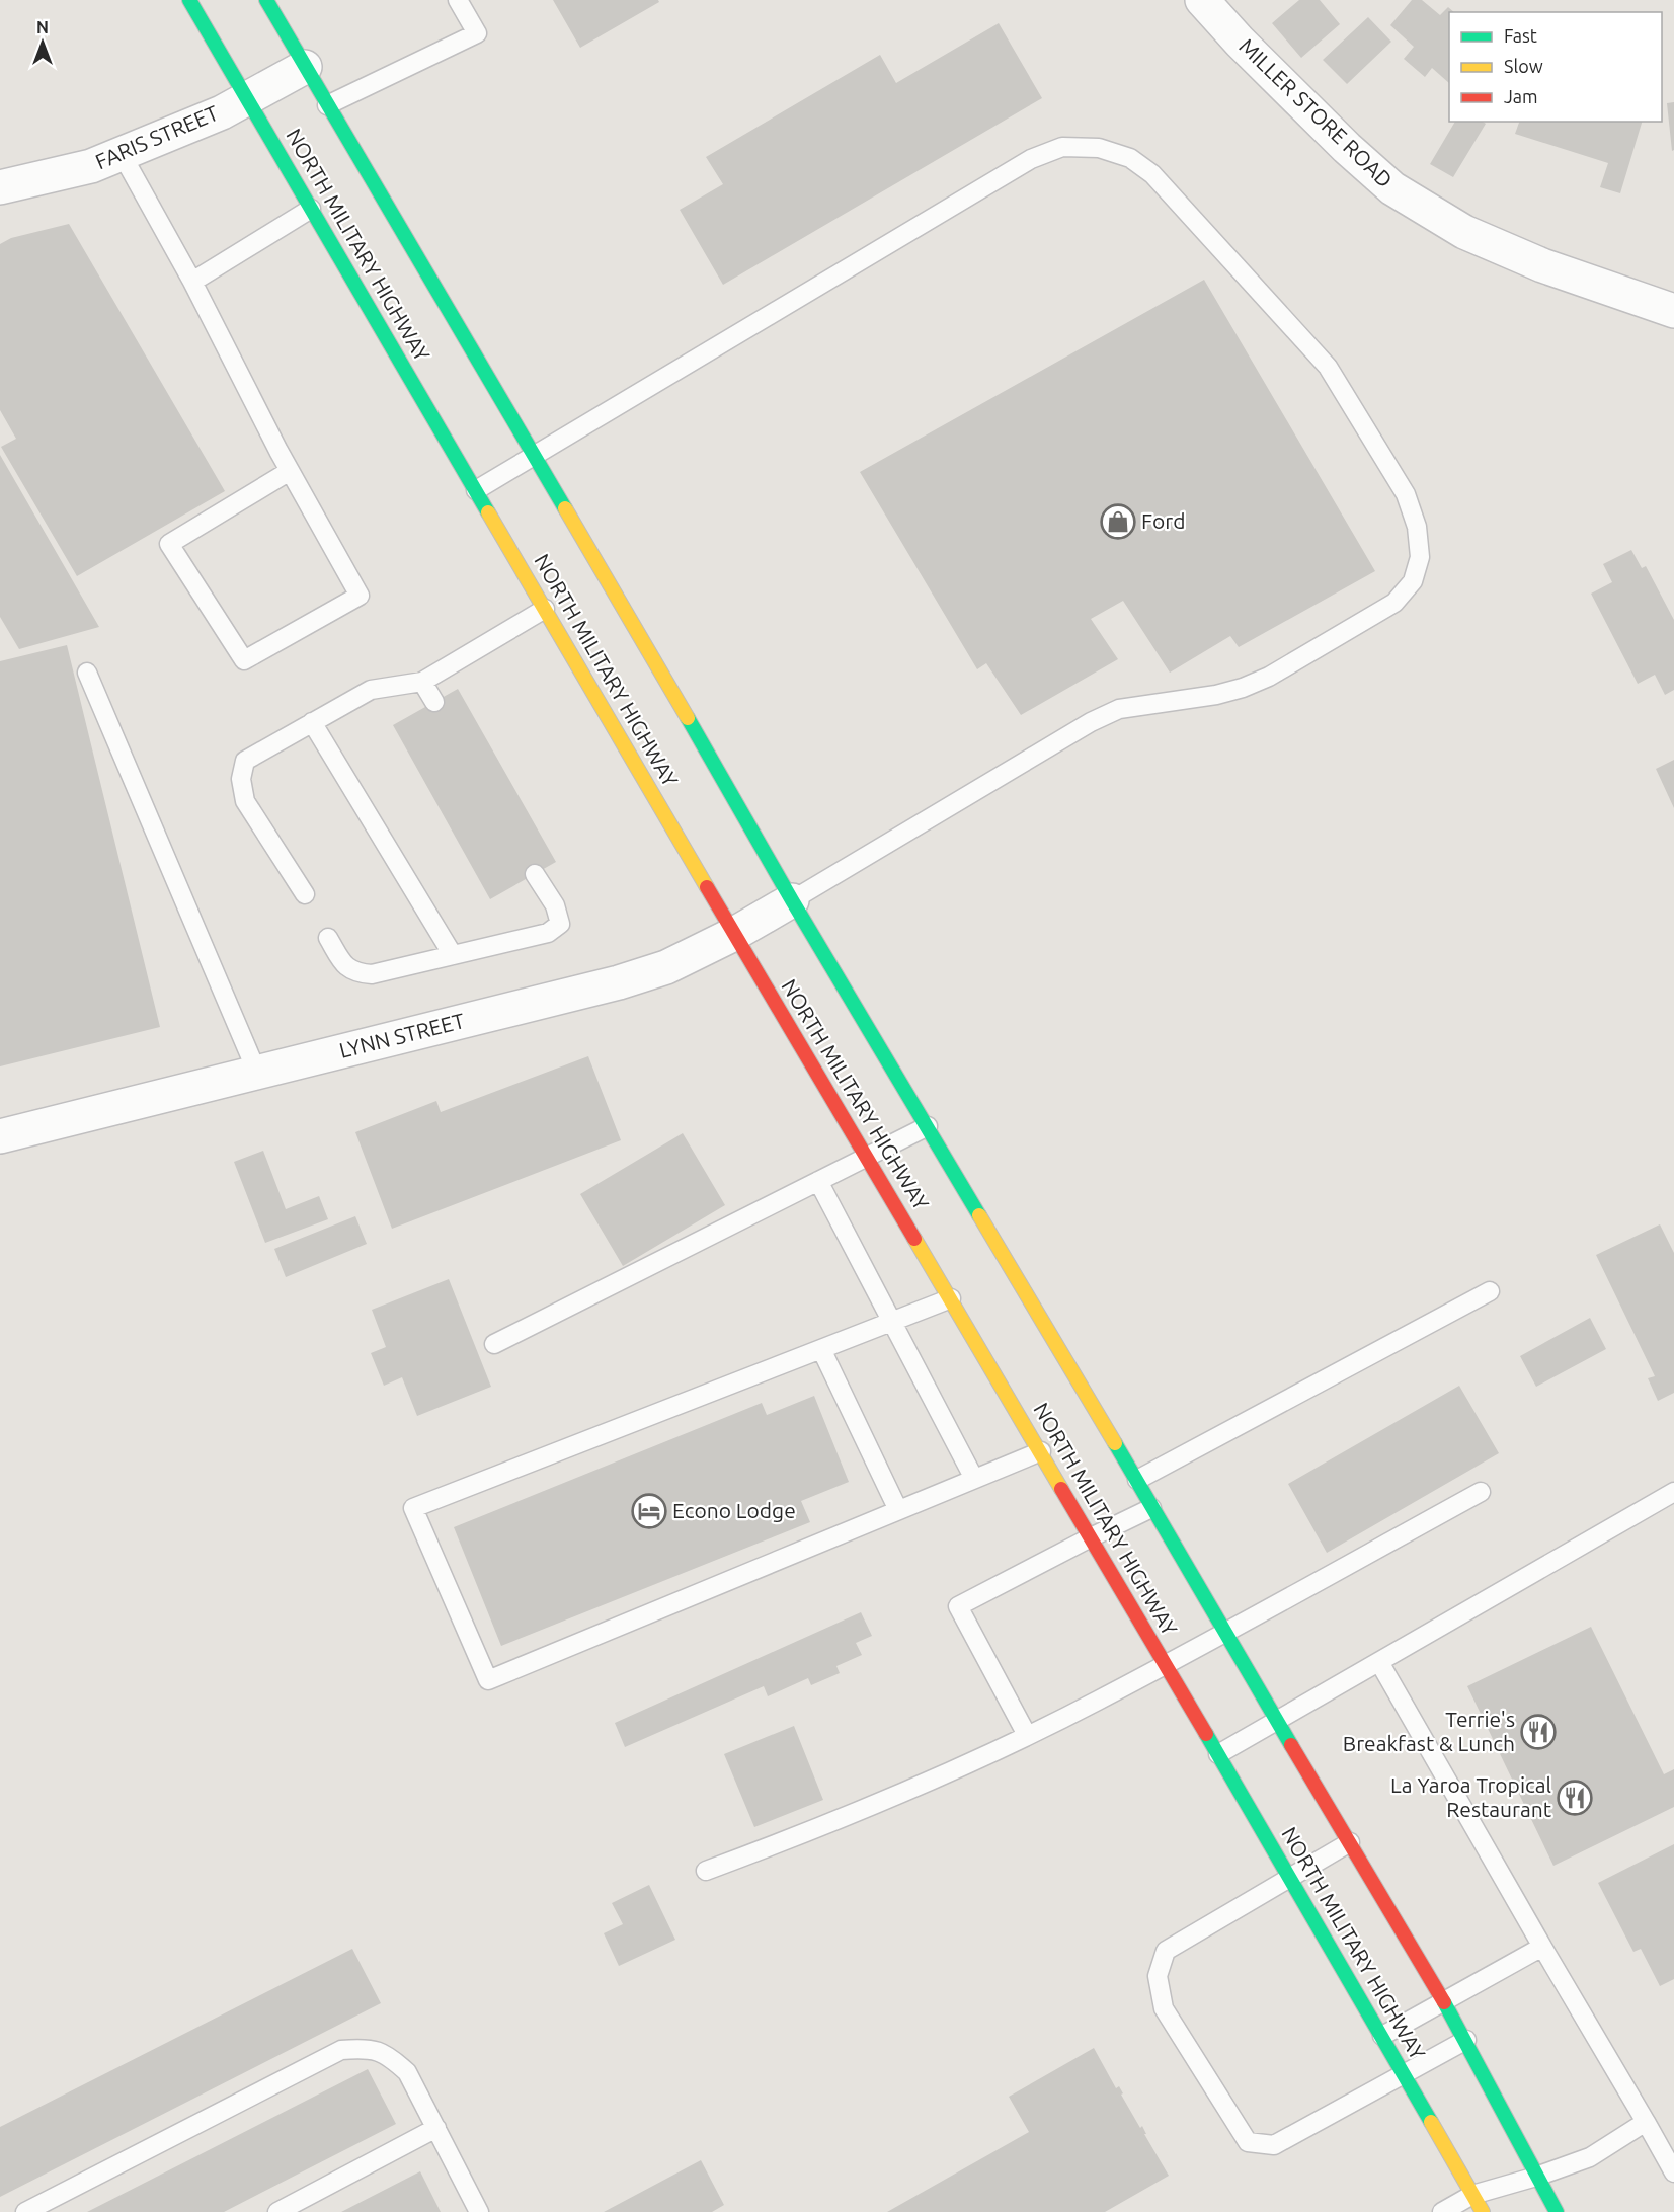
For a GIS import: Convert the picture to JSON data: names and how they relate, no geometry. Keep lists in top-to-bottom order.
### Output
{
  "streets": {
    "main road": ["NORTH MILITARY HIGHWAY"],
    "street": ["MILLER STORE ROAD", "FARIS STREET", "LYNN STREET"]
  },
  "crossings": [
    ["FARIS STREET", "NORTH MILITARY HIGHWAY"],
    ["NORTH MILITARY HIGHWAY", "LYNN STREET"]
  ],
  "places": {
    "shop": ["Ford"],
    "hotel": ["Econo Lodge"],
    "restaurant": ["Terrie's Breakfast & Lunch", "La Yaroa Tropical Restaurant"]
  },
  "legend": ["Fast", "Slow", "Jam"],
  "north": "top"
}
